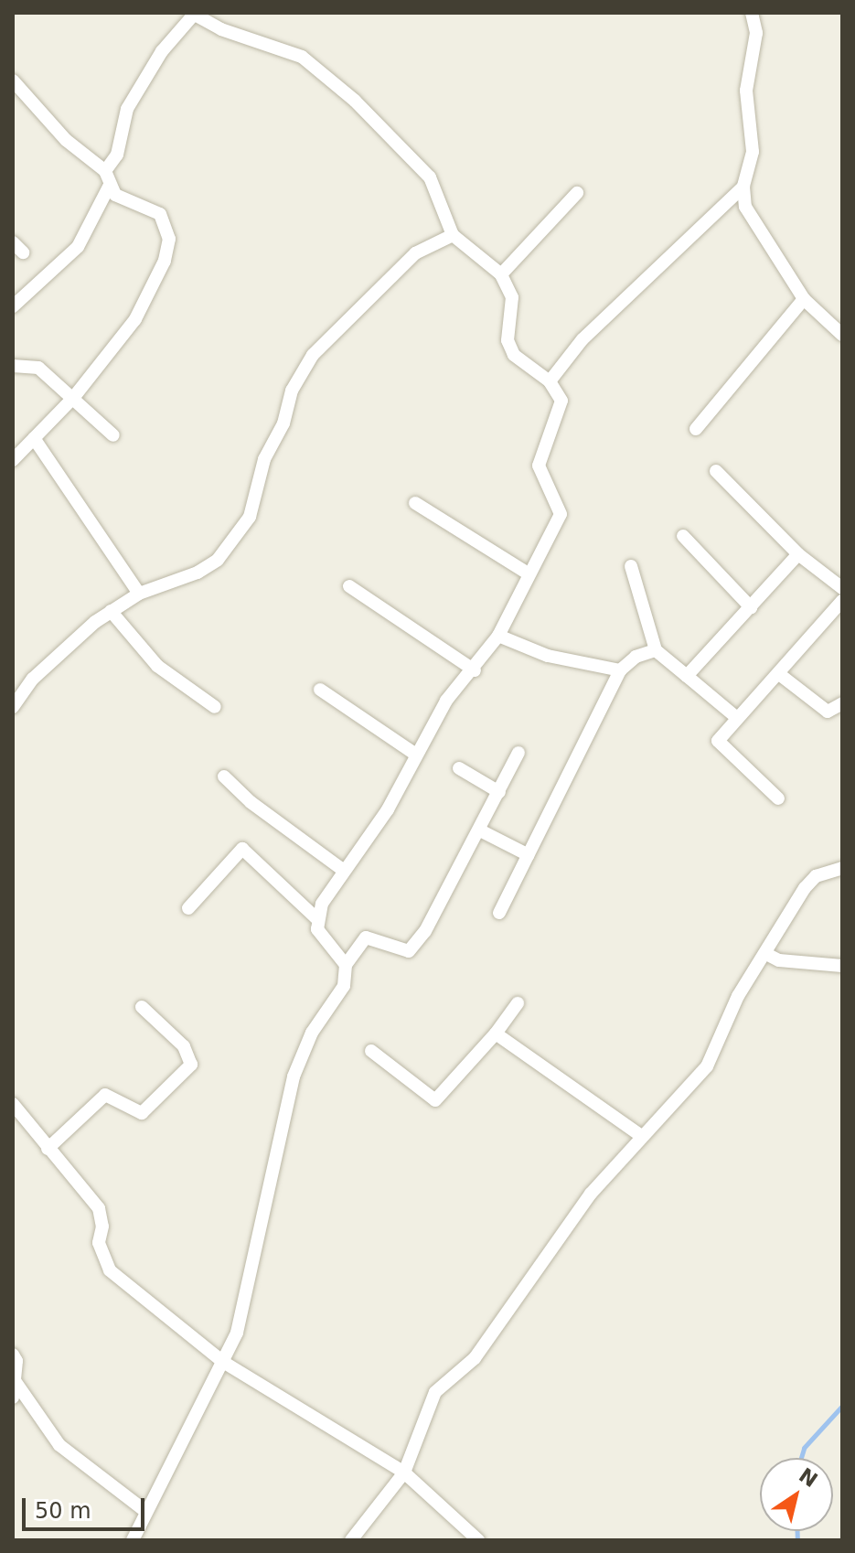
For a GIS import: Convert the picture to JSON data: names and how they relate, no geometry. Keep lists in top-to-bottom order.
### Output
{
  "scale_bar": "50 m",
  "north": "top right"
}
